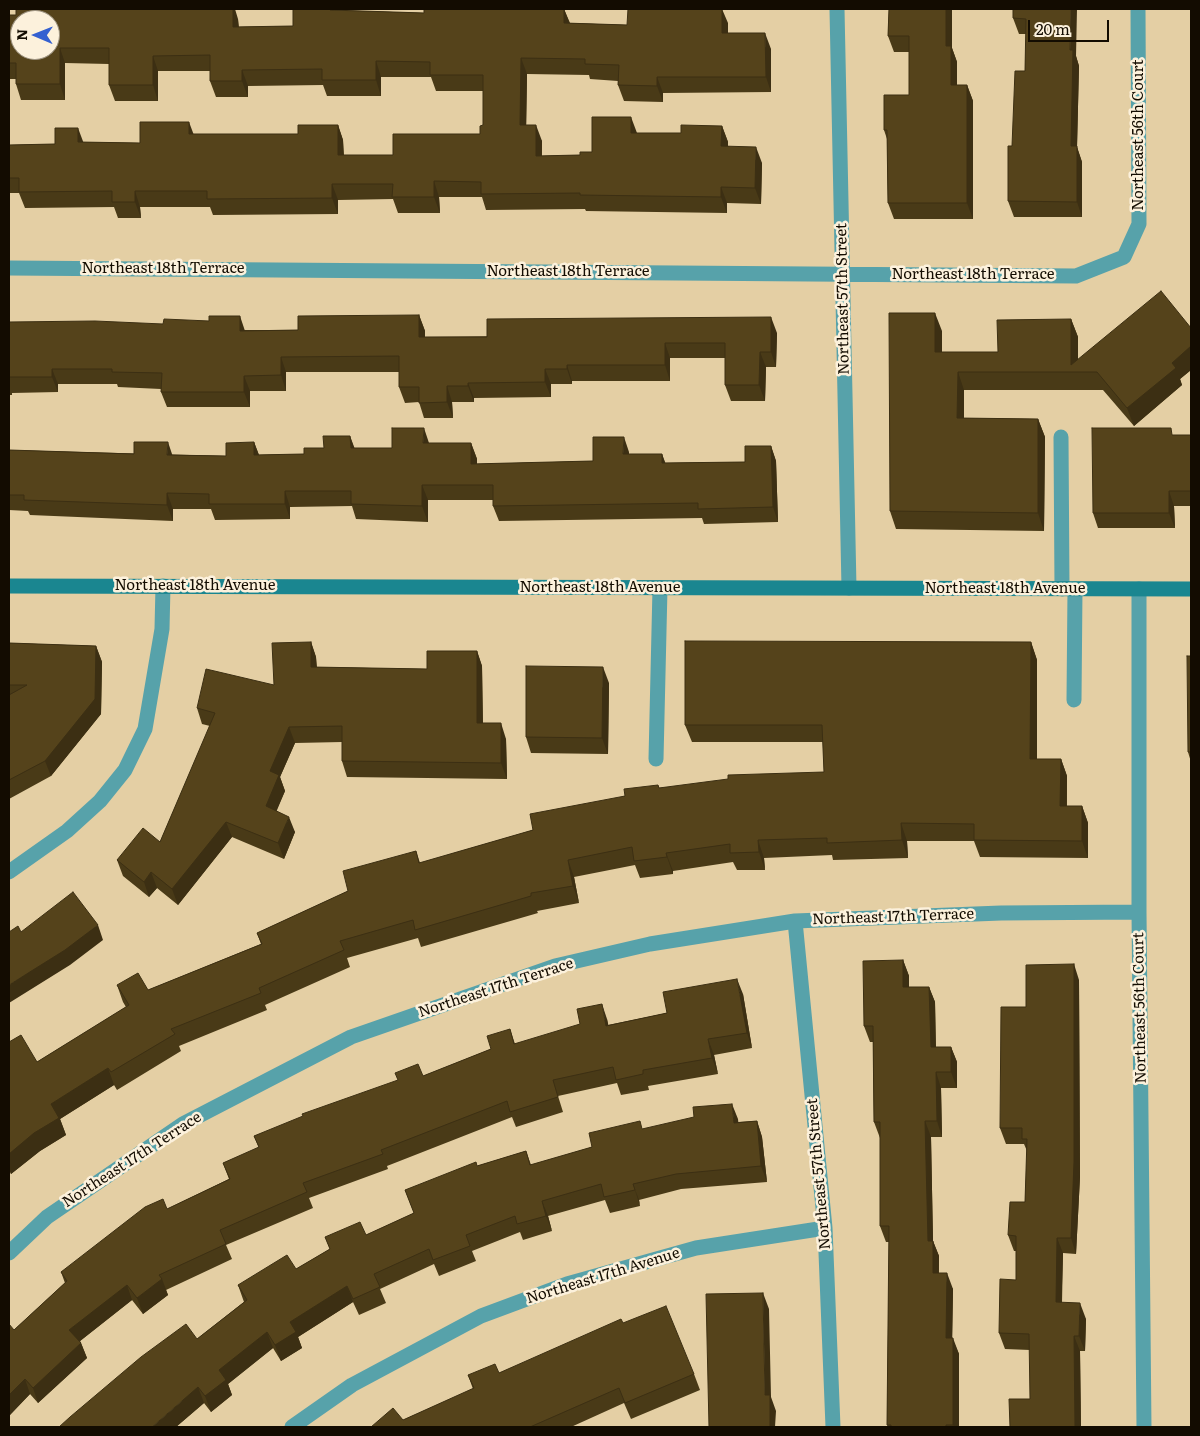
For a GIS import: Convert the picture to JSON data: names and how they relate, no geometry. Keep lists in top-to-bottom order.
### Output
{
  "streets": {
    "street": [
      "Northeast 56th Court",
      "Northeast 18th Terrace",
      "Northeast 57th Street",
      "Northeast 18th Avenue",
      "Northeast 17th Terrace",
      "Northeast 17th Avenue"
    ]
  },
  "crossings": [
    ["Northeast 56th Court", "Northeast 18th Terrace"],
    ["Northeast 56th Court", "Northeast 18th Avenue"],
    ["Northeast 56th Court", "Northeast 17th Terrace"],
    ["Northeast 18th Terrace", "Northeast 57th Street"],
    ["Northeast 57th Street", "Northeast 18th Avenue"],
    ["Northeast 57th Street", "Northeast 17th Terrace"],
    ["Northeast 57th Street", "Northeast 17th Avenue"]
  ],
  "scale_bar": "20 m",
  "north": "left"
}
